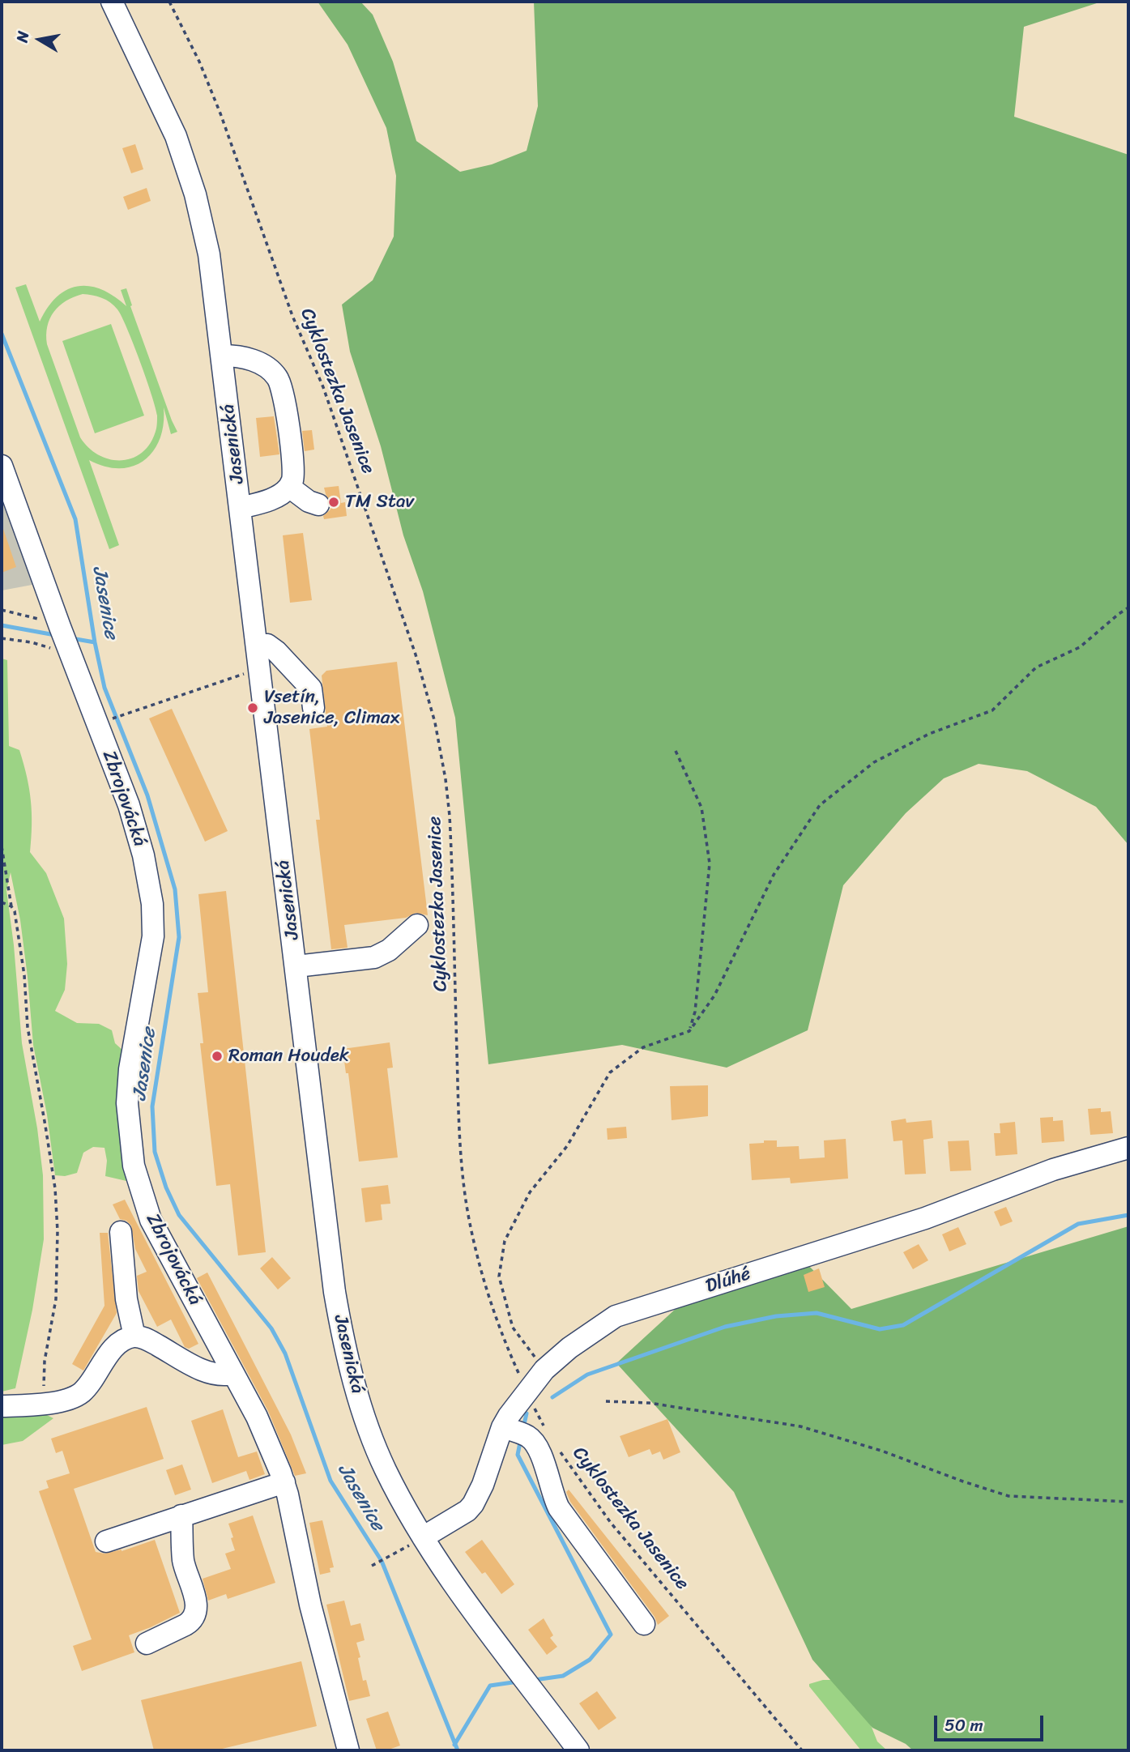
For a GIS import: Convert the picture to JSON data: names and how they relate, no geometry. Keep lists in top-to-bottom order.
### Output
{
  "streets": {
    "street": ["Jasenická", "Zbrojovácká", "Dlúhé"],
    "path": ["Cyklostezka Jasenice"]
  },
  "crossings": [
    ["Cyklostezka Jasenice", "Dlúhé"],
    ["Jasenická", "Dlúhé"]
  ],
  "water": ["Jasenice"],
  "places": ["TM Stav", "Vsetín, Jasenice, Climax", "Roman Houdek"],
  "scale_bar": "50 m",
  "north": "left"
}
